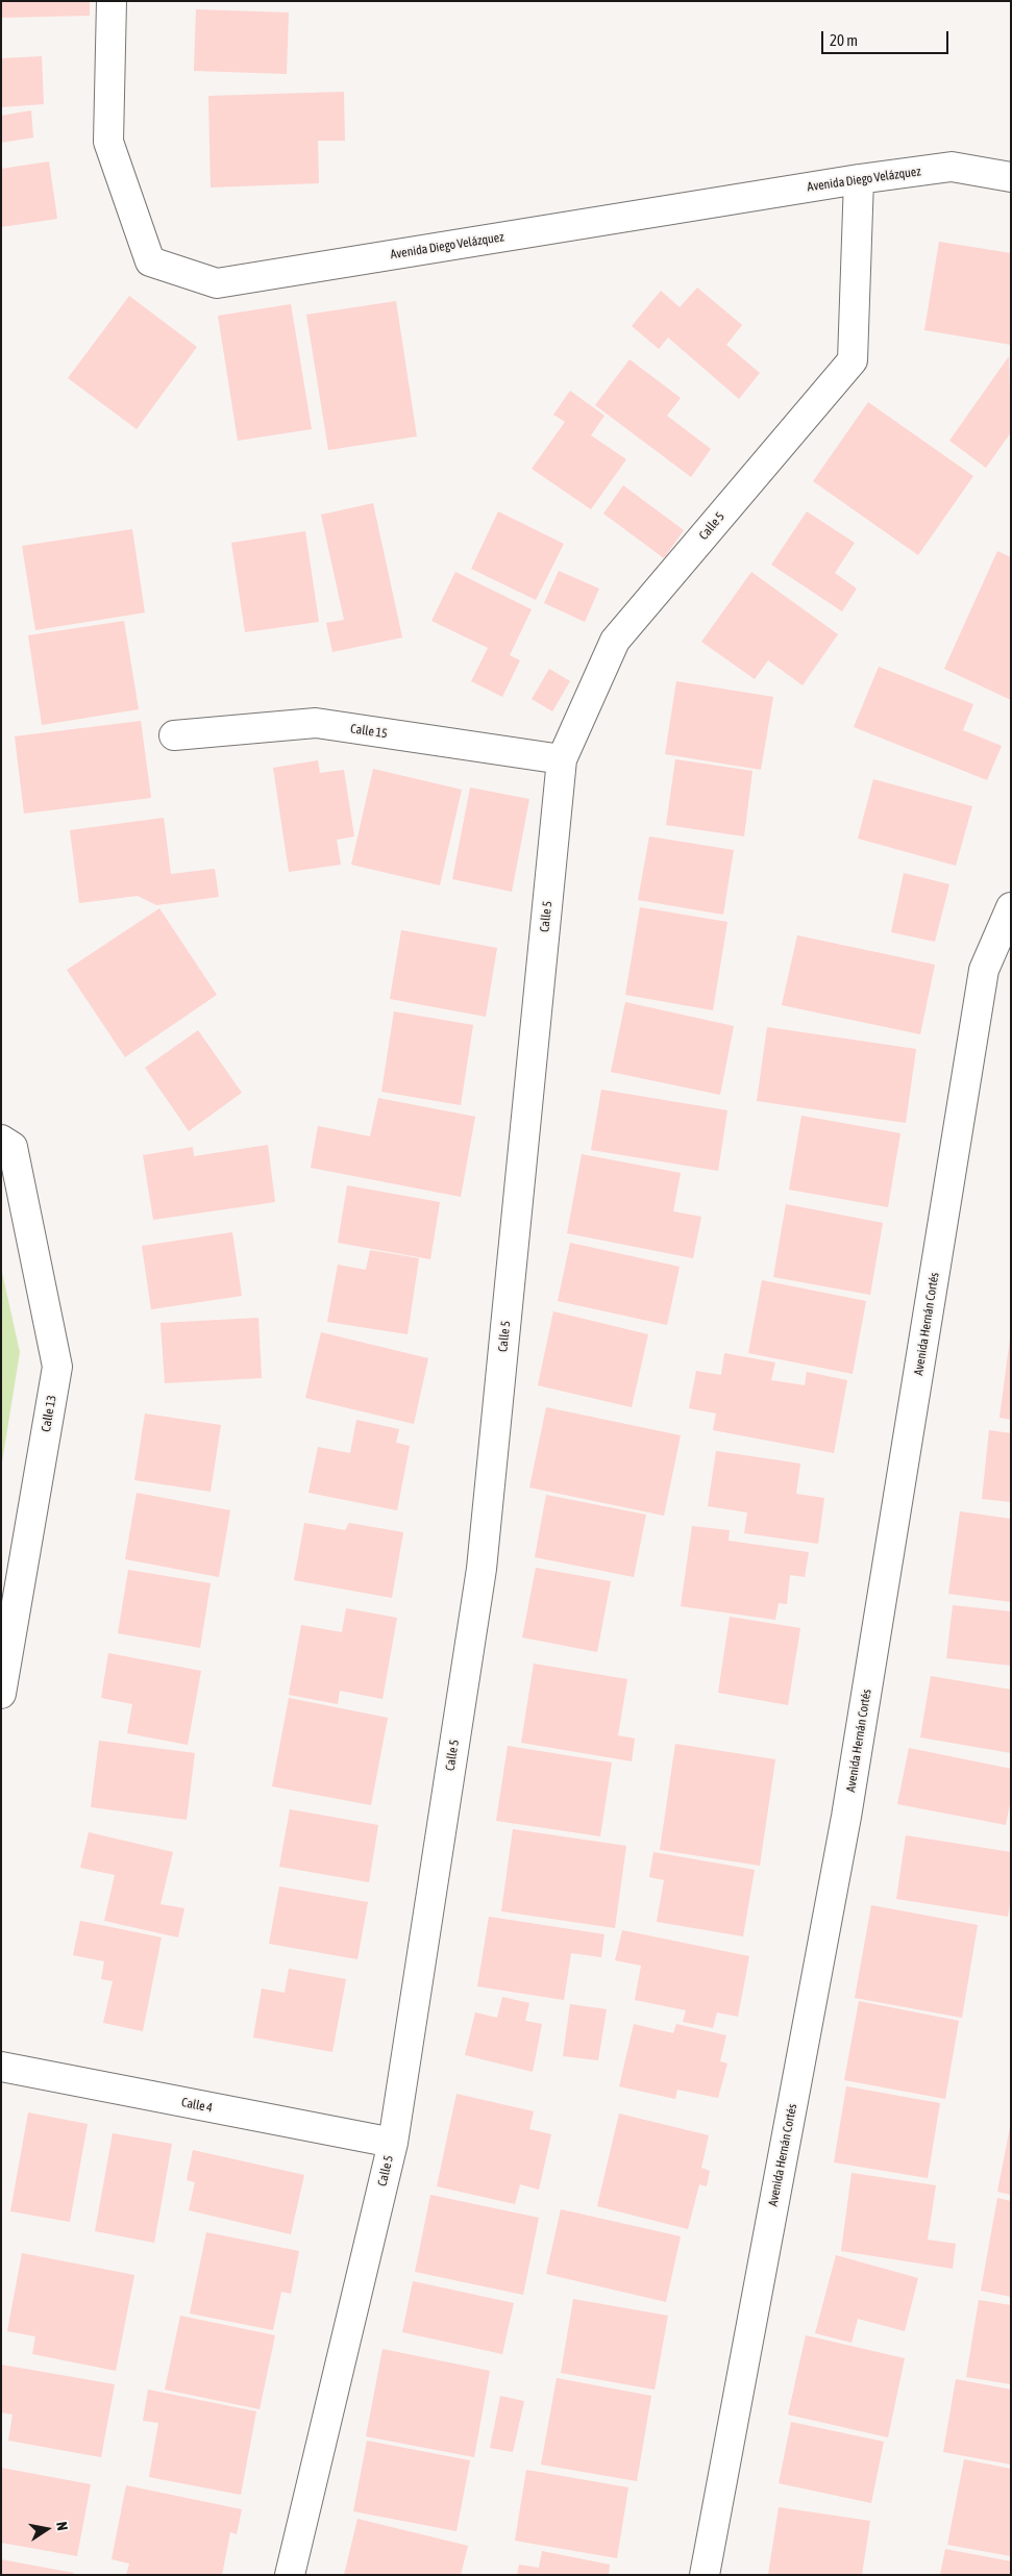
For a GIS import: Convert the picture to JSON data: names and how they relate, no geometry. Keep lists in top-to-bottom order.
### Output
{
  "streets": {
    "street": [
      "Avenida Diego Velázquez",
      "Calle 5",
      "Calle 15",
      "Avenida Hernán Cortés",
      "Calle 13",
      "Calle 4"
    ]
  },
  "crossings": [
    ["Avenida Diego Velázquez", "Calle 5"],
    ["Calle 5", "Calle 15"],
    ["Calle 5", "Calle 4"]
  ],
  "scale_bar": "20 m",
  "north": "right"
}
